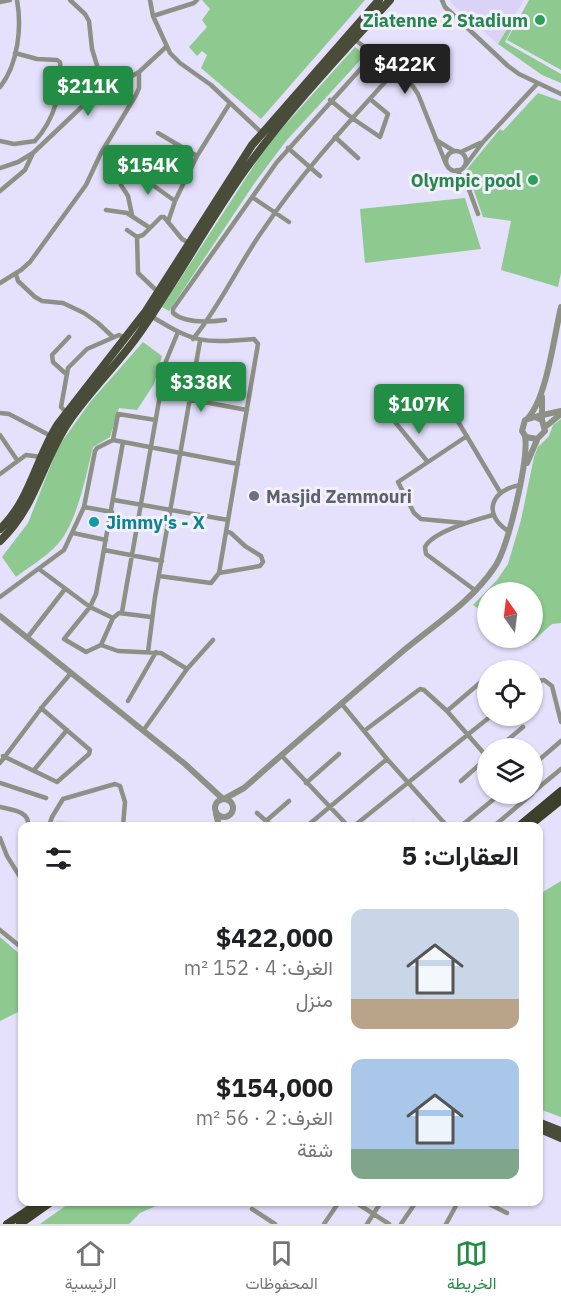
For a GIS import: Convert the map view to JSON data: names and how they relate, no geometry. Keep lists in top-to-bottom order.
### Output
{
  "places": [
    "Ziatenne 2 Stadium",
    "Olympic pool",
    "Masjid Zemmouri",
    "Jimmy's - X"
  ],
  "north": "top",
  "page": {
    "price": [
      "$422K",
      "$211K",
      "$154K",
      "$338K",
      "$107K"
    ],
    "heading": "العقارات: 5",
    "list": [
      {
        "name": "$422,000",
        "note": "الغرف: 4 · 152 m² · منزل"
      },
      {
        "name": "$154,000",
        "note": "الغرف: 2 · 56 m² · شقة"
      }
    ],
    "tabs": ["الخريطة", "المحفوظات", "الرئيسية"]
  }
}
